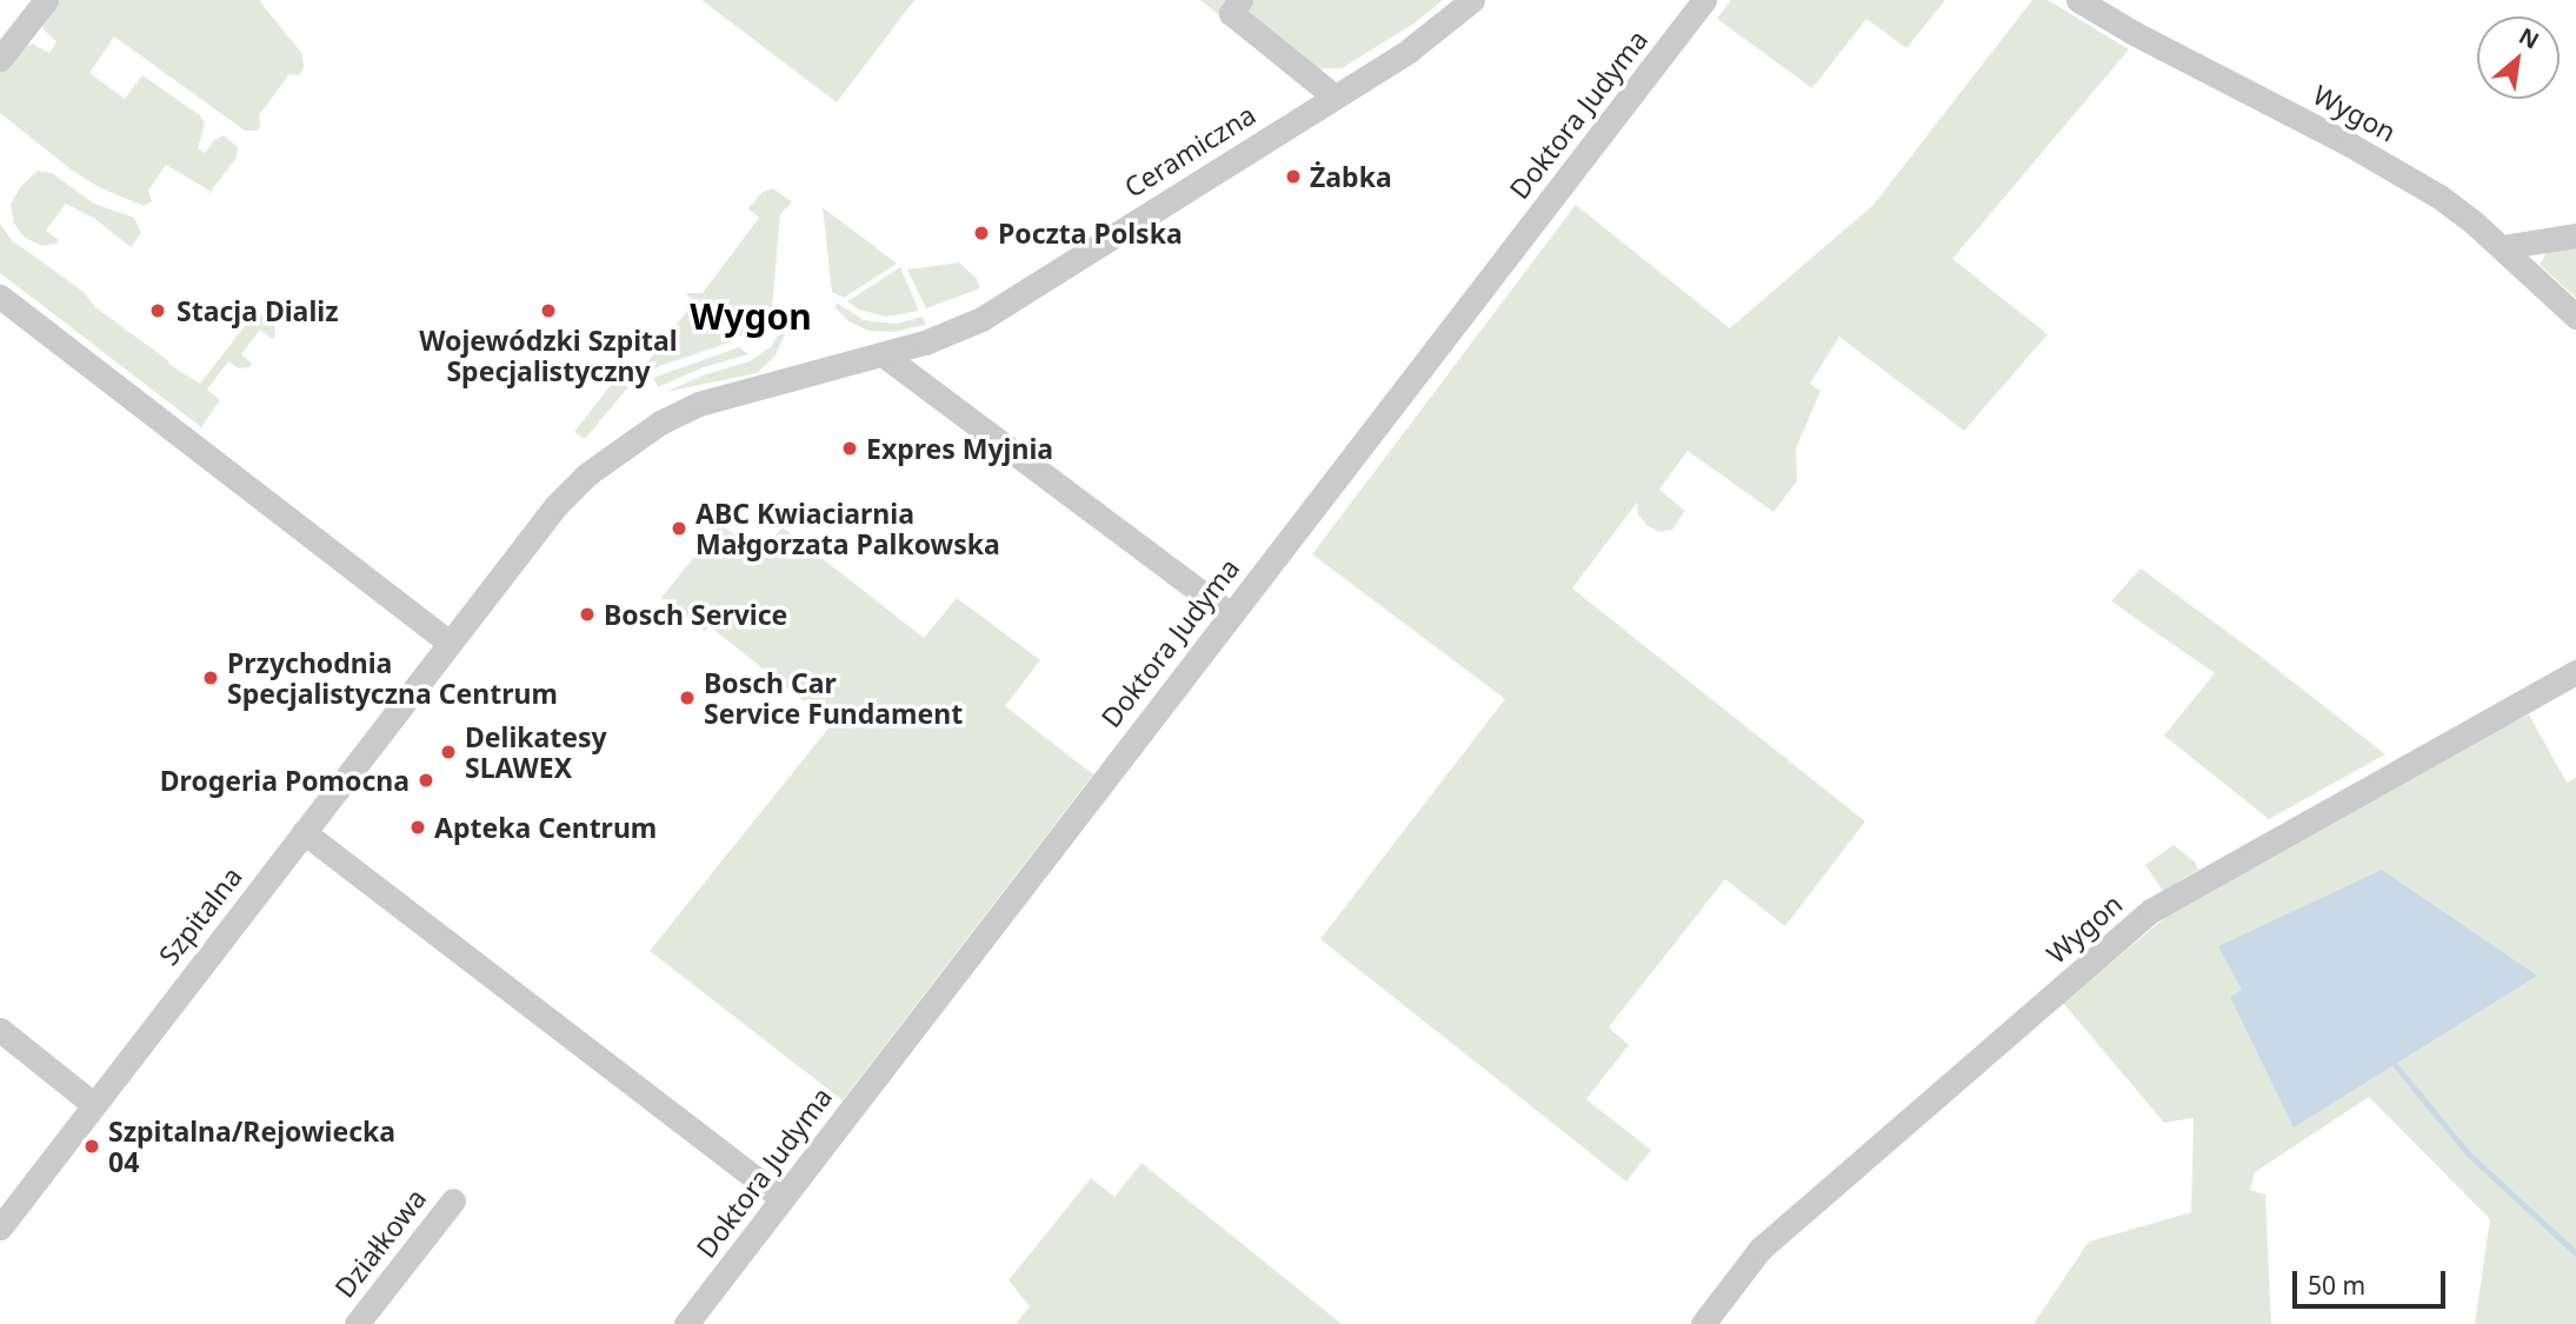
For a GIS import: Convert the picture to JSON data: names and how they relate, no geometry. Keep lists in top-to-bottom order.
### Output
{
  "streets": {
    "street": [
      "Wygon",
      "Doktora Judyma",
      "Ceramiczna",
      "Szpitalna",
      "Działkowa"
    ]
  },
  "crossings": [
    ["Ceramiczna", "Szpitalna"]
  ],
  "districts": ["Wygon"],
  "places": [
    "Żabka",
    "Poczta Polska",
    "Stacja Dializ",
    "Wojewódzki Szpital Specjalistyczny",
    "Expres Myjnia",
    "ABC Kwiaciarnia Małgorzata Palkowska",
    "Bosch Service",
    "Przychodnia Specjalistyczna Centrum",
    "Bosch Car Service Fundament",
    "Delikatesy SLAWEX",
    "Drogeria Pomocna",
    "Apteka Centrum",
    "Szpitalna/Rejowiecka 04"
  ],
  "scale_bar": "50 m",
  "north": "top right"
}
